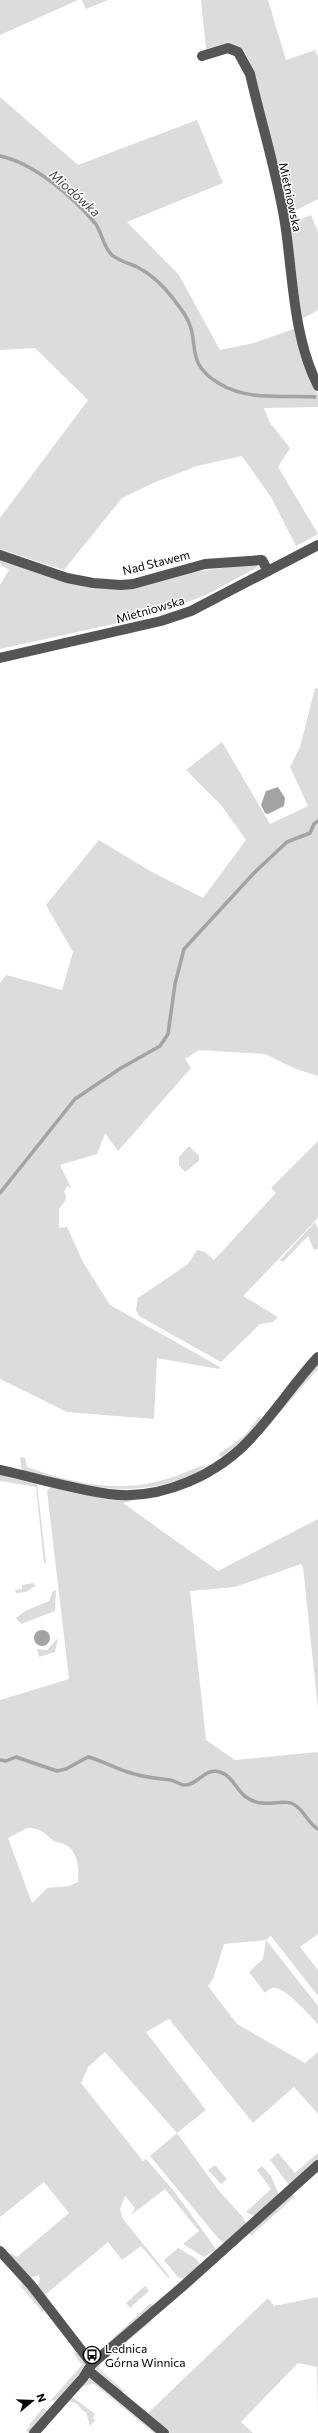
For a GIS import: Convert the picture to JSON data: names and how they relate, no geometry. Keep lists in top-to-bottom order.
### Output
{
  "streets": {
    "street": ["Mietniowska", "Nad Stawem"]
  },
  "crossings": [
    ["Mietniowska", "Nad Stawem"]
  ],
  "water": ["Miodówka"],
  "places": {
    "bus stop": ["Lednica Górna Winnica"]
  },
  "north": "right"
}
